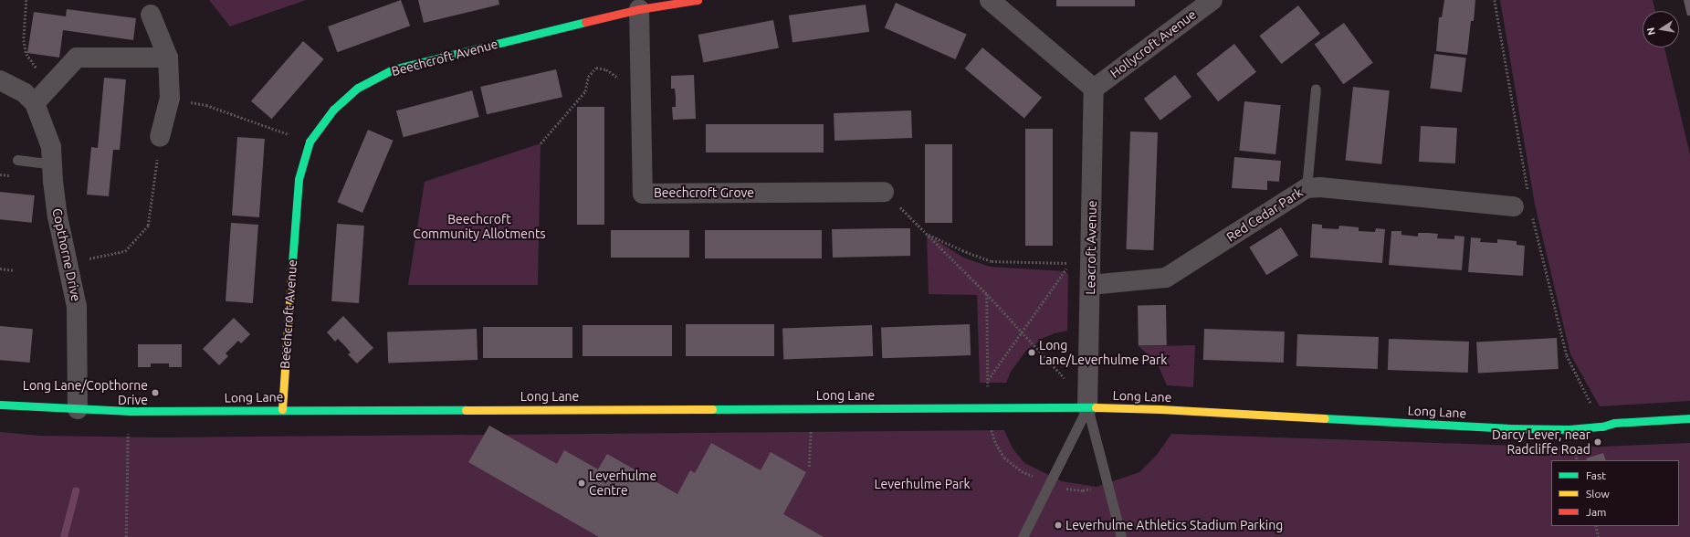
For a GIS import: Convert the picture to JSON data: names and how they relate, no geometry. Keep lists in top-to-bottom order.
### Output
{
  "streets": {
    "street": [
      "Hollycroft Avenue",
      "Beechcroft Avenue",
      "Beechcroft Grove",
      "Red Cedar Park",
      "Leacroft Avenue",
      "Copthorne Drive",
      "Long Lane"
    ]
  },
  "crossings": [
    ["Hollycroft Avenue", "Leacroft Avenue"],
    ["Beechcroft Avenue", "Beechcroft Grove"],
    ["Beechcroft Avenue", "Long Lane"],
    ["Red Cedar Park", "Leacroft Avenue"],
    ["Leacroft Avenue", "Long Lane"],
    ["Copthorne Drive", "Long Lane"]
  ],
  "parks": ["Beechcroft Community Allotments", "Leverhulme Park"],
  "places": [
    "Long Lane/Leverhulme Park",
    "Long Lane/Copthorne Drive",
    "Darcy Lever, near Radcliffe Road",
    "Leverhulme Centre",
    "Leverhulme Athletics Stadium Parking"
  ],
  "legend": ["Fast", "Slow", "Jam"],
  "north": "left"
}
